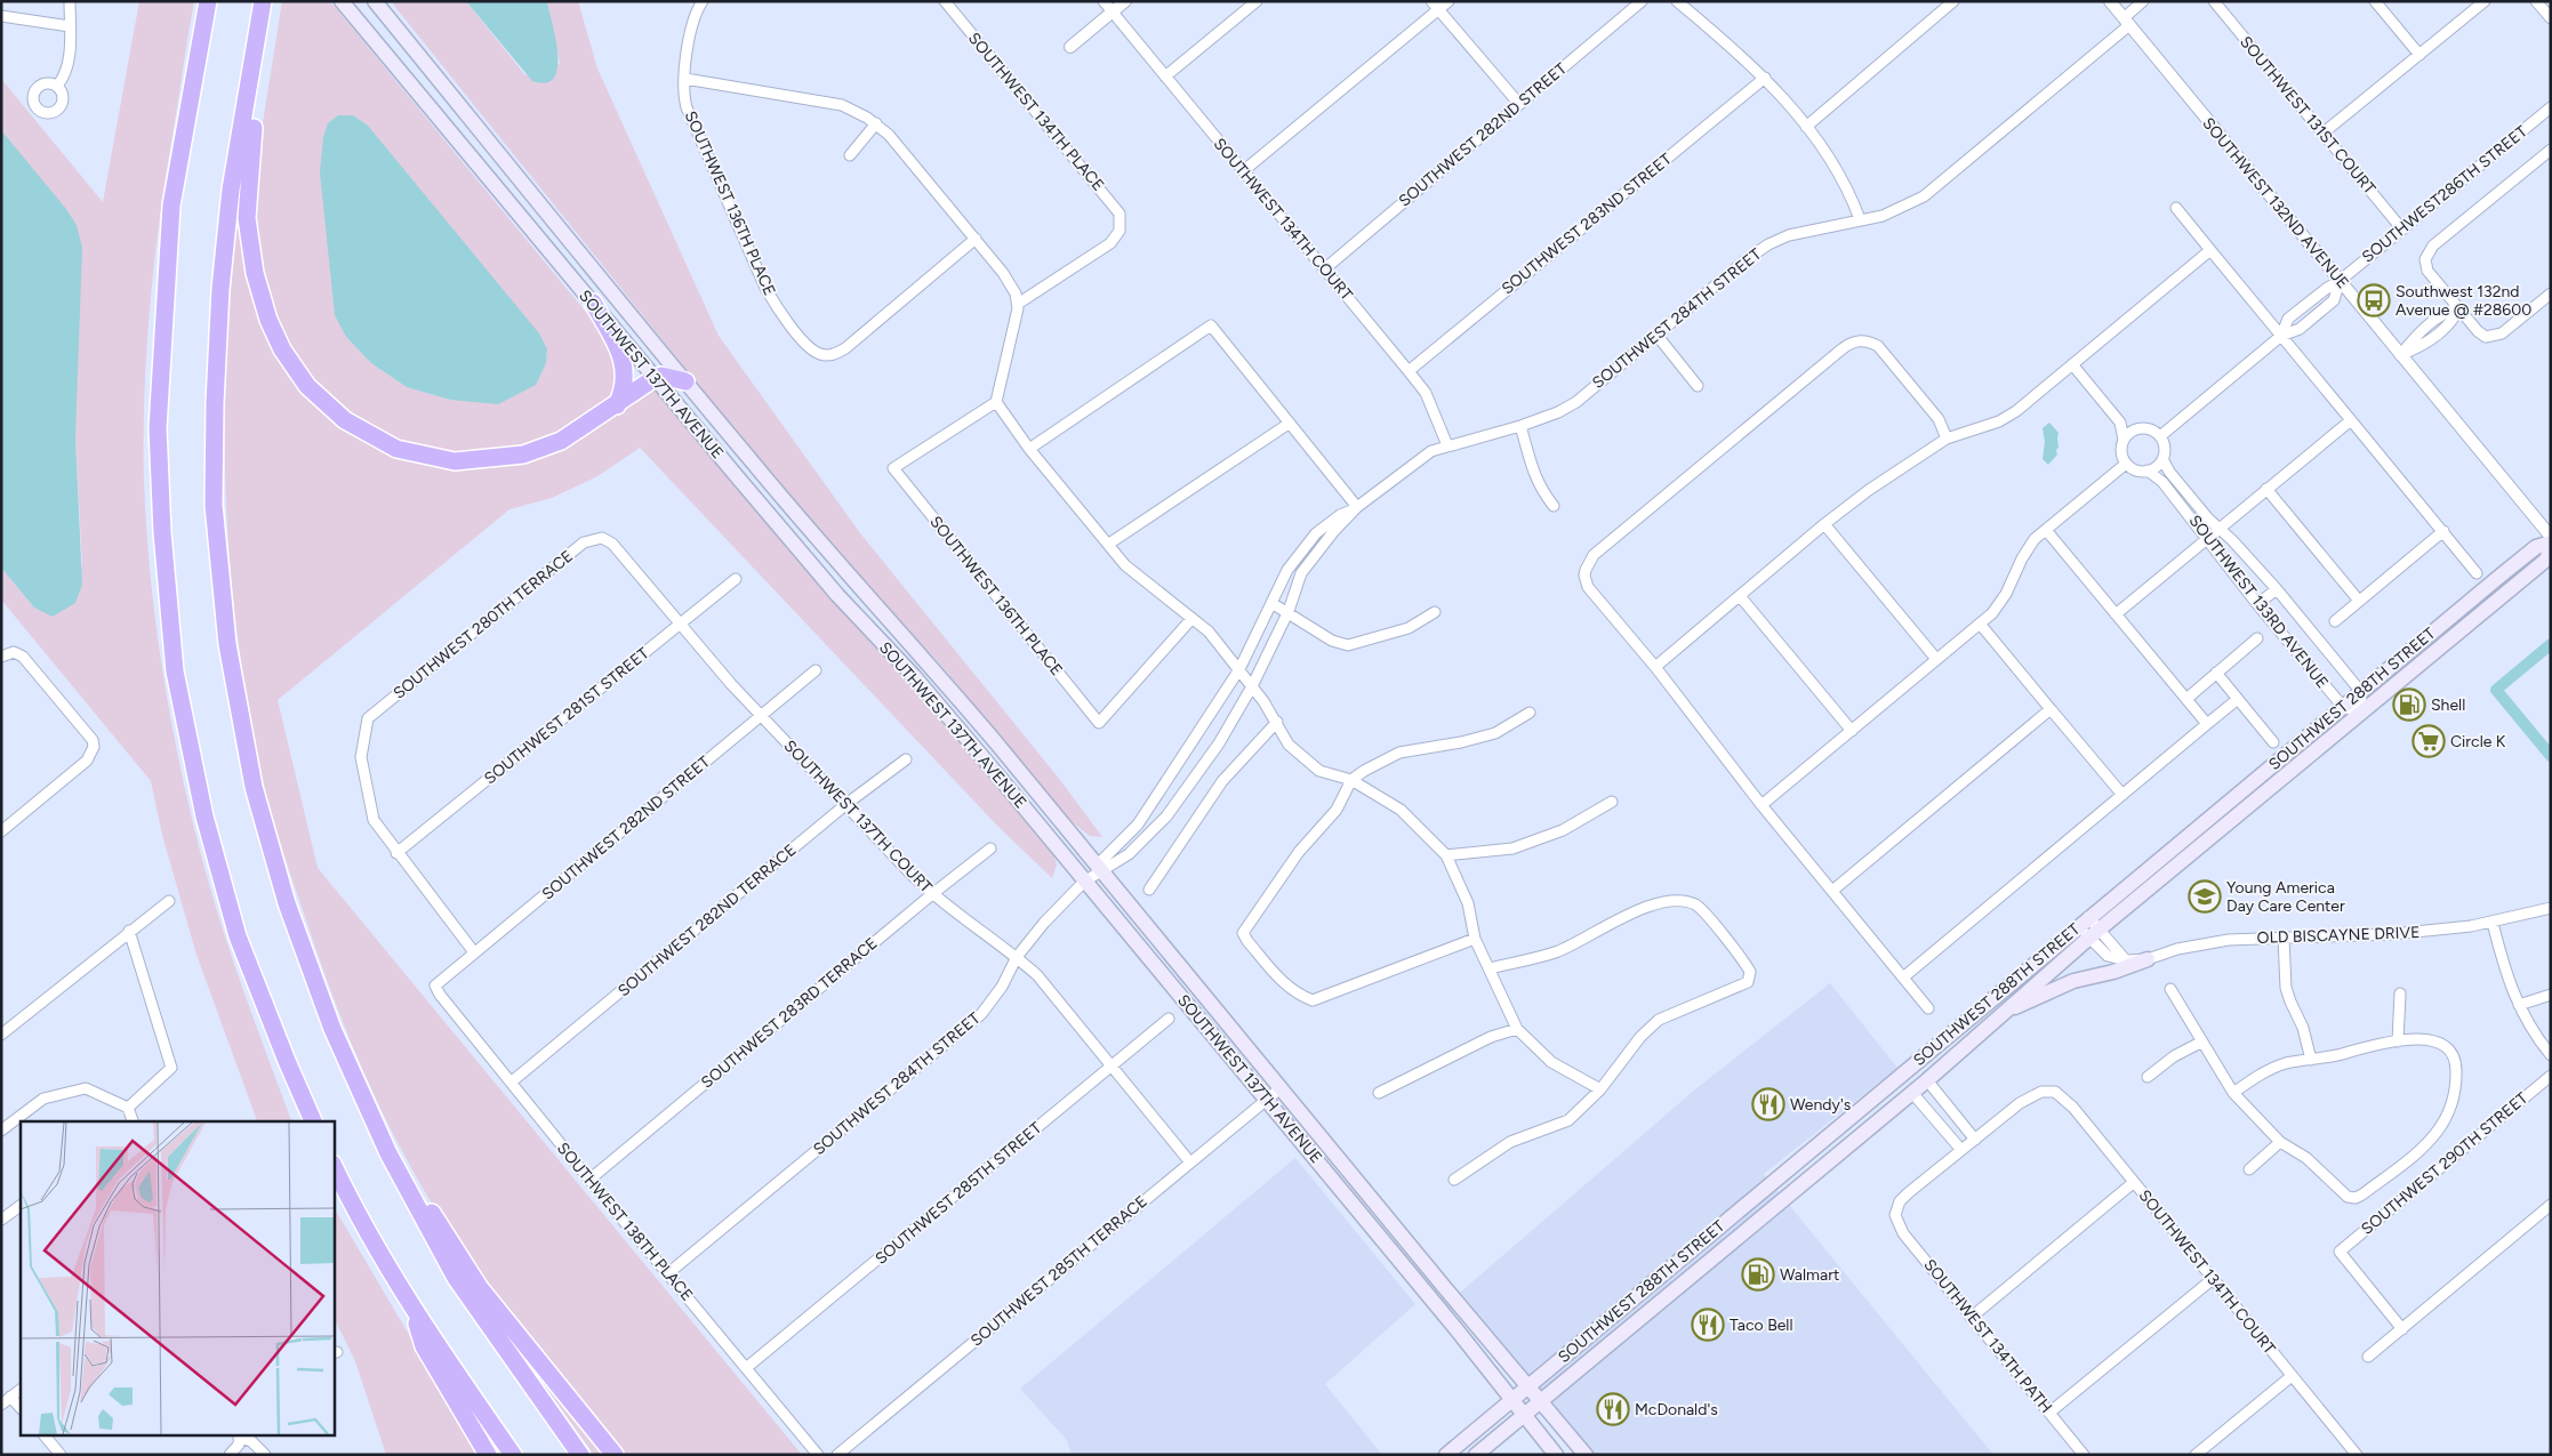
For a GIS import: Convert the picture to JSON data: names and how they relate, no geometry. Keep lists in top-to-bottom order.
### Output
{
  "streets": {
    "main road": ["SOUTHWEST 137TH AVENUE", "SOUTHWEST 288TH STREET"],
    "street": [
      "SOUTHWEST 134TH PLACE",
      "SOUTHWEST 131ST COURT",
      "SOUTHWEST 282ND STREET",
      "SOUTHWEST286TH STREET",
      "SOUTHWEST 136TH PLACE",
      "SOUTHWEST 132ND AVENUE",
      "SOUTHWEST 134TH COURT",
      "SOUTHWEST 283ND STREET",
      "SOUTHWEST 284TH STREET",
      "SOUTHWEST 133RD AVENUE",
      "SOUTHWEST 280TH TERRACE",
      "SOUTHWEST 281ST STREET",
      "SOUTHWEST 137TH COURT",
      "SOUTHWEST 282ND TERRACE",
      "OLD BISCAYNE DRIVE",
      "SOUTHWEST 283RD TERRACE",
      "SOUTHWEST 290TH STREET",
      "SOUTHWEST 285TH STREET",
      "SOUTHWEST 138TH PLACE",
      "SOUTHWEST 285TH TERRACE",
      "SOUTHWEST 134TH PATH"
    ]
  },
  "crossings": [
    ["SOUTHWEST 131ST COURT", "SOUTHWEST286TH STREET"],
    ["SOUTHWEST 282ND STREET", "SOUTHWEST 134TH COURT"],
    ["SOUTHWEST 282ND STREET", "SOUTHWEST 137TH COURT"],
    ["SOUTHWEST 282ND STREET", "SOUTHWEST 138TH PLACE"],
    ["SOUTHWEST286TH STREET", "SOUTHWEST 132ND AVENUE"],
    ["SOUTHWEST 132ND AVENUE", "SOUTHWEST 284TH STREET"],
    ["SOUTHWEST 134TH COURT", "SOUTHWEST 283ND STREET"],
    ["SOUTHWEST 134TH COURT", "SOUTHWEST 284TH STREET"],
    ["SOUTHWEST 284TH STREET", "SOUTHWEST 137TH AVENUE"],
    ["SOUTHWEST 284TH STREET", "SOUTHWEST 137TH COURT"],
    ["SOUTHWEST 284TH STREET", "SOUTHWEST 138TH PLACE"],
    ["SOUTHWEST 137TH AVENUE", "SOUTHWEST 288TH STREET"],
    ["SOUTHWEST 137TH AVENUE", "SOUTHWEST 285TH TERRACE"],
    ["SOUTHWEST 133RD AVENUE", "SOUTHWEST 288TH STREET"],
    ["SOUTHWEST 280TH TERRACE", "SOUTHWEST 281ST STREET"],
    ["SOUTHWEST 280TH TERRACE", "SOUTHWEST 137TH COURT"],
    ["SOUTHWEST 288TH STREET", "OLD BISCAYNE DRIVE"],
    ["SOUTHWEST 281ST STREET", "SOUTHWEST 137TH COURT"],
    ["SOUTHWEST 137TH COURT", "SOUTHWEST 282ND TERRACE"],
    ["SOUTHWEST 137TH COURT", "SOUTHWEST 283RD TERRACE"],
    ["SOUTHWEST 137TH COURT", "SOUTHWEST 285TH STREET"],
    ["SOUTHWEST 137TH COURT", "SOUTHWEST 285TH TERRACE"],
    ["SOUTHWEST 282ND TERRACE", "SOUTHWEST 138TH PLACE"],
    ["SOUTHWEST 283RD TERRACE", "SOUTHWEST 138TH PLACE"],
    ["SOUTHWEST 285TH STREET", "SOUTHWEST 138TH PLACE"]
  ],
  "places": {
    "bus stop": ["Southwest 132nd Avenue @ #28600"],
    "fuel station": ["Shell", "Walmart"],
    "supermarket": ["Circle K"],
    "school or university": ["Young America Day Care Center"],
    "restaurant": ["Wendy's", "Taco Bell", "McDonald's"]
  }
}
